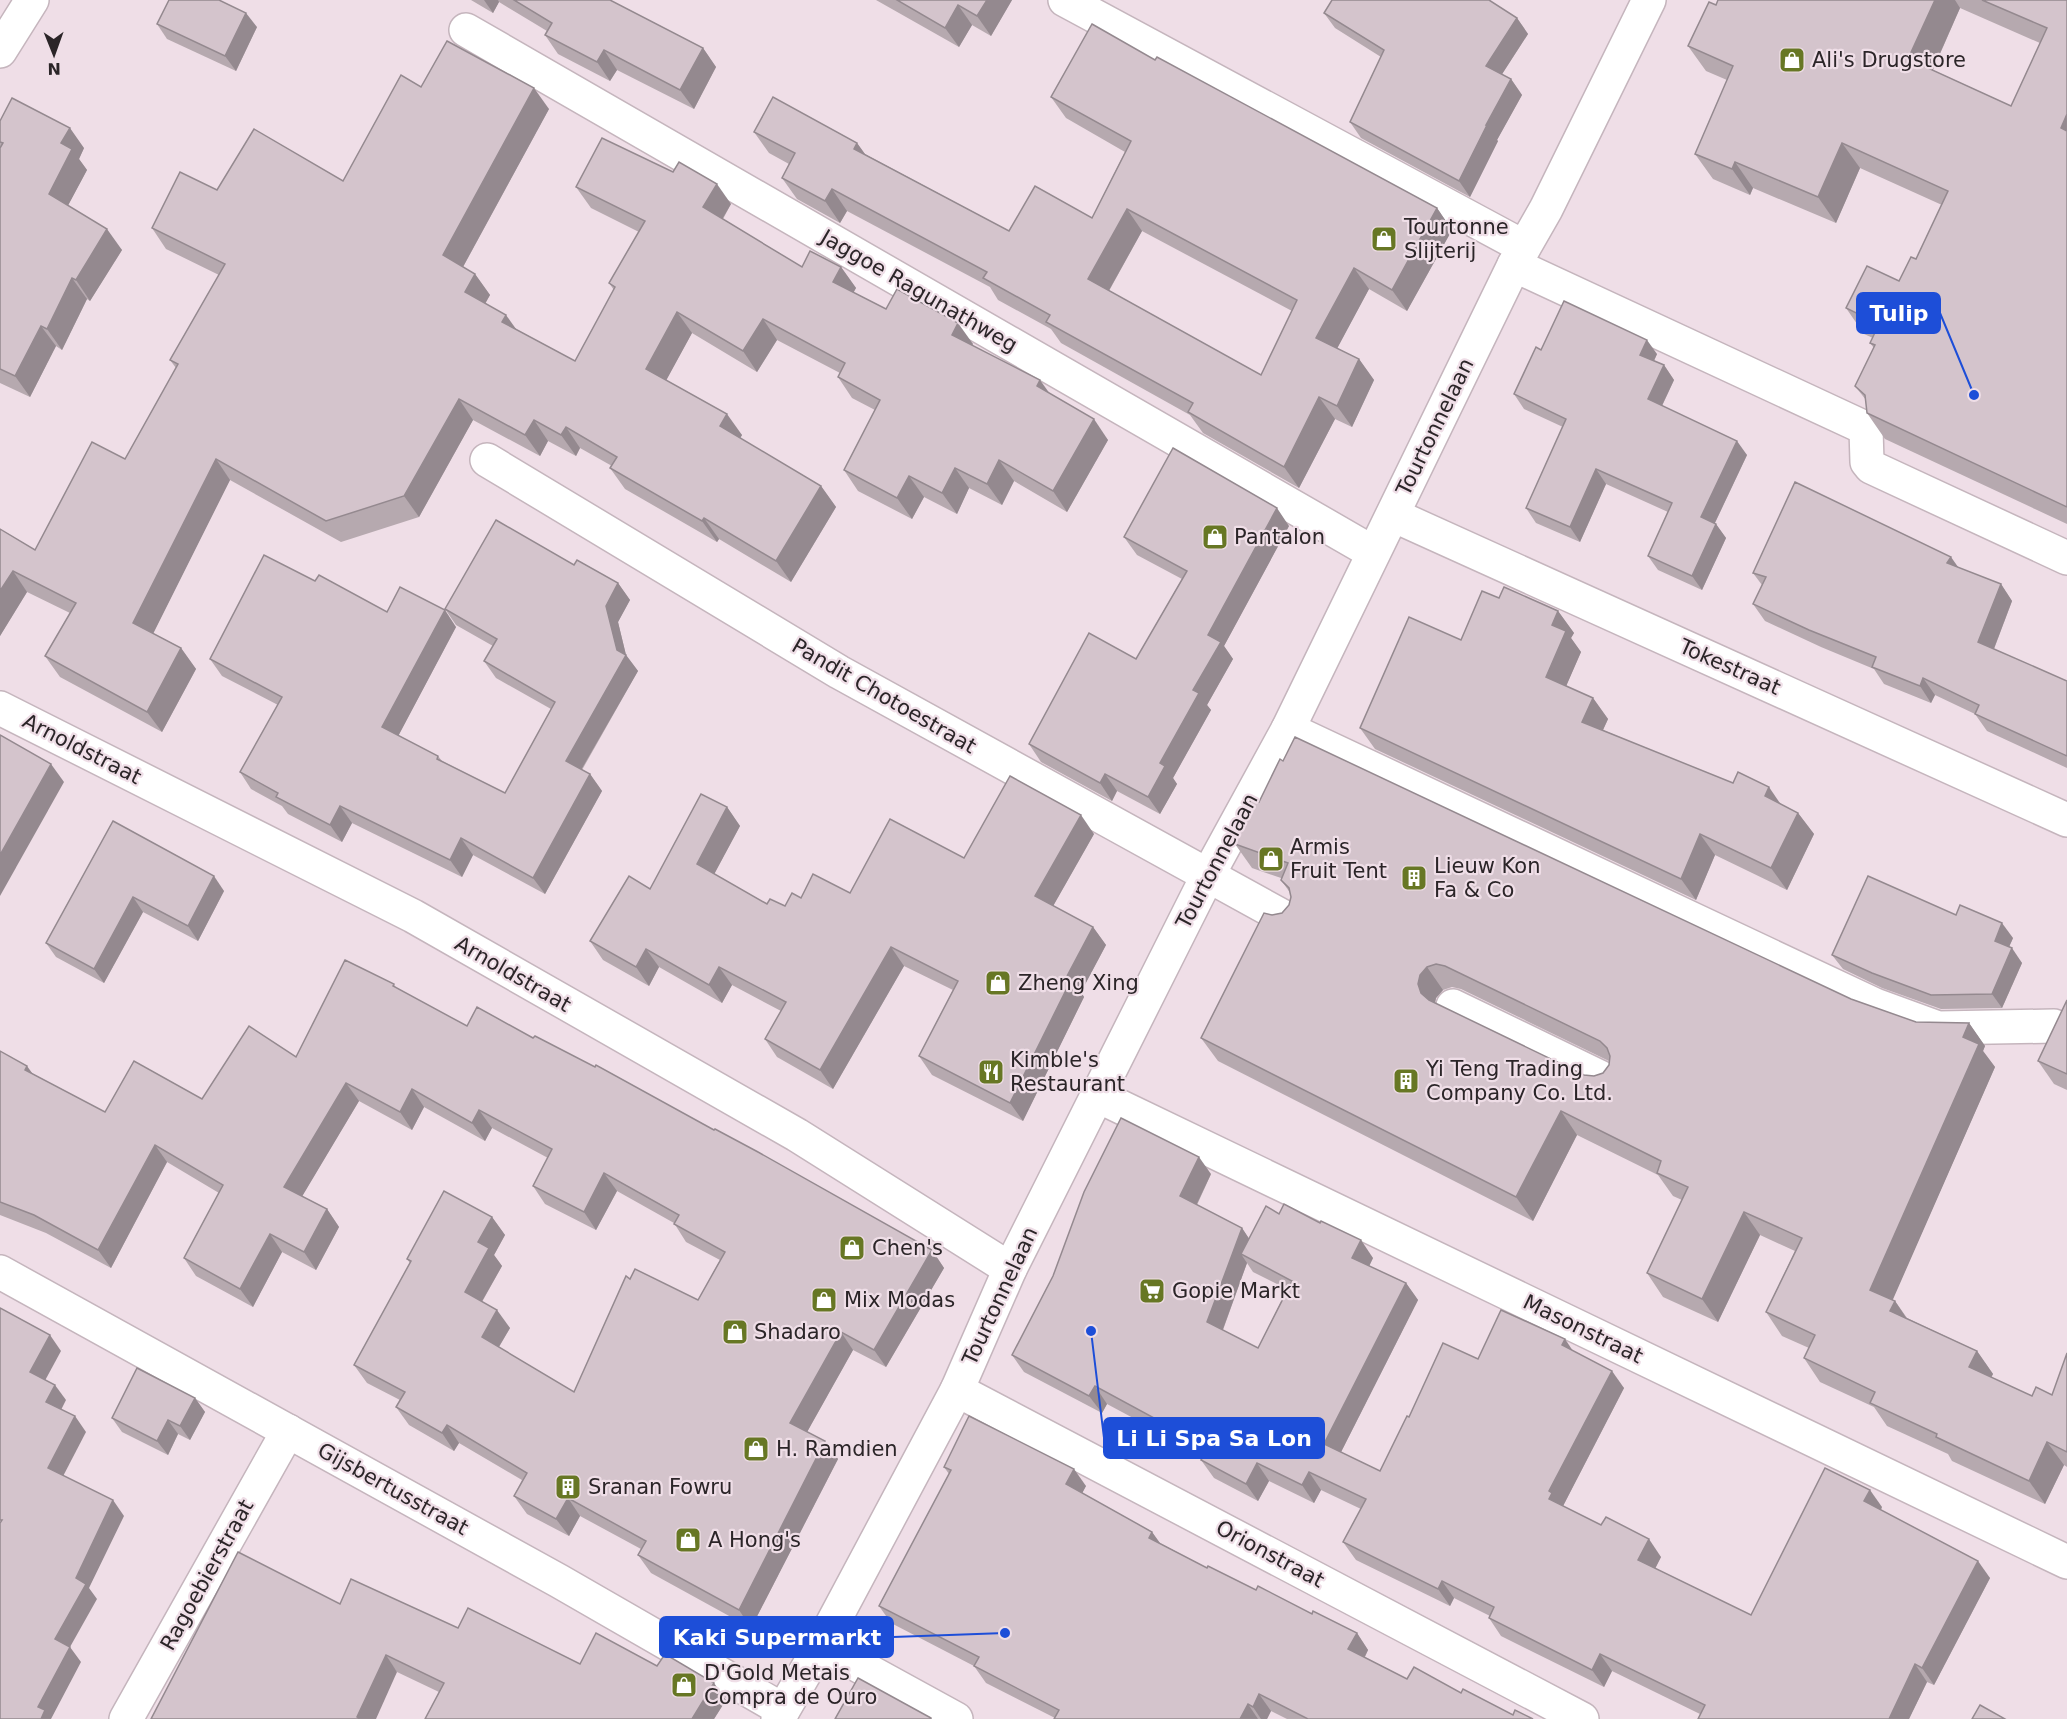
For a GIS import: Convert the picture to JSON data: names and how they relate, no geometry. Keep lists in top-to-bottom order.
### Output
{
  "streets": {
    "street": [
      "Jaggoe Ragunathweg",
      "Tourtonnelaan",
      "Tokestraat",
      "Pandit Chotoestraat",
      "Arnoldstraat",
      "Masonstraat",
      "Gijsbertusstraat",
      "Orionstraat",
      "Ragoebierstraat"
    ]
  },
  "crossings": [
    ["Jaggoe Ragunathweg", "Tourtonnelaan"],
    ["Tourtonnelaan", "Tokestraat"],
    ["Tourtonnelaan", "Pandit Chotoestraat"],
    ["Tourtonnelaan", "Arnoldstraat"],
    ["Tourtonnelaan", "Masonstraat"],
    ["Tourtonnelaan", "Gijsbertusstraat"],
    ["Tourtonnelaan", "Orionstraat"],
    ["Gijsbertusstraat", "Ragoebierstraat"]
  ],
  "places": {
    "shop": [
      "Ali's Drugstore",
      "Tourtonne Slijterij",
      "Pantalon",
      "Armis Fruit Tent",
      "Zheng Xing",
      "Chen's",
      "Mix Modas",
      "Shadaro",
      "H. Ramdien",
      "A Hong's",
      "D'Gold Metais Compra de Ouro"
    ],
    "other": ["Tulip", "Li Li Spa Sa Lon", "Kaki Supermarkt"],
    "building": ["Lieuw Kon Fa & Co", "Yi Teng Trading Company Co. Ltd.", "Sranan Fowru"],
    "restaurant": ["Kimble's Restaurant"],
    "supermarket": ["Gopie Markt"]
  },
  "north": "bottom"
}
